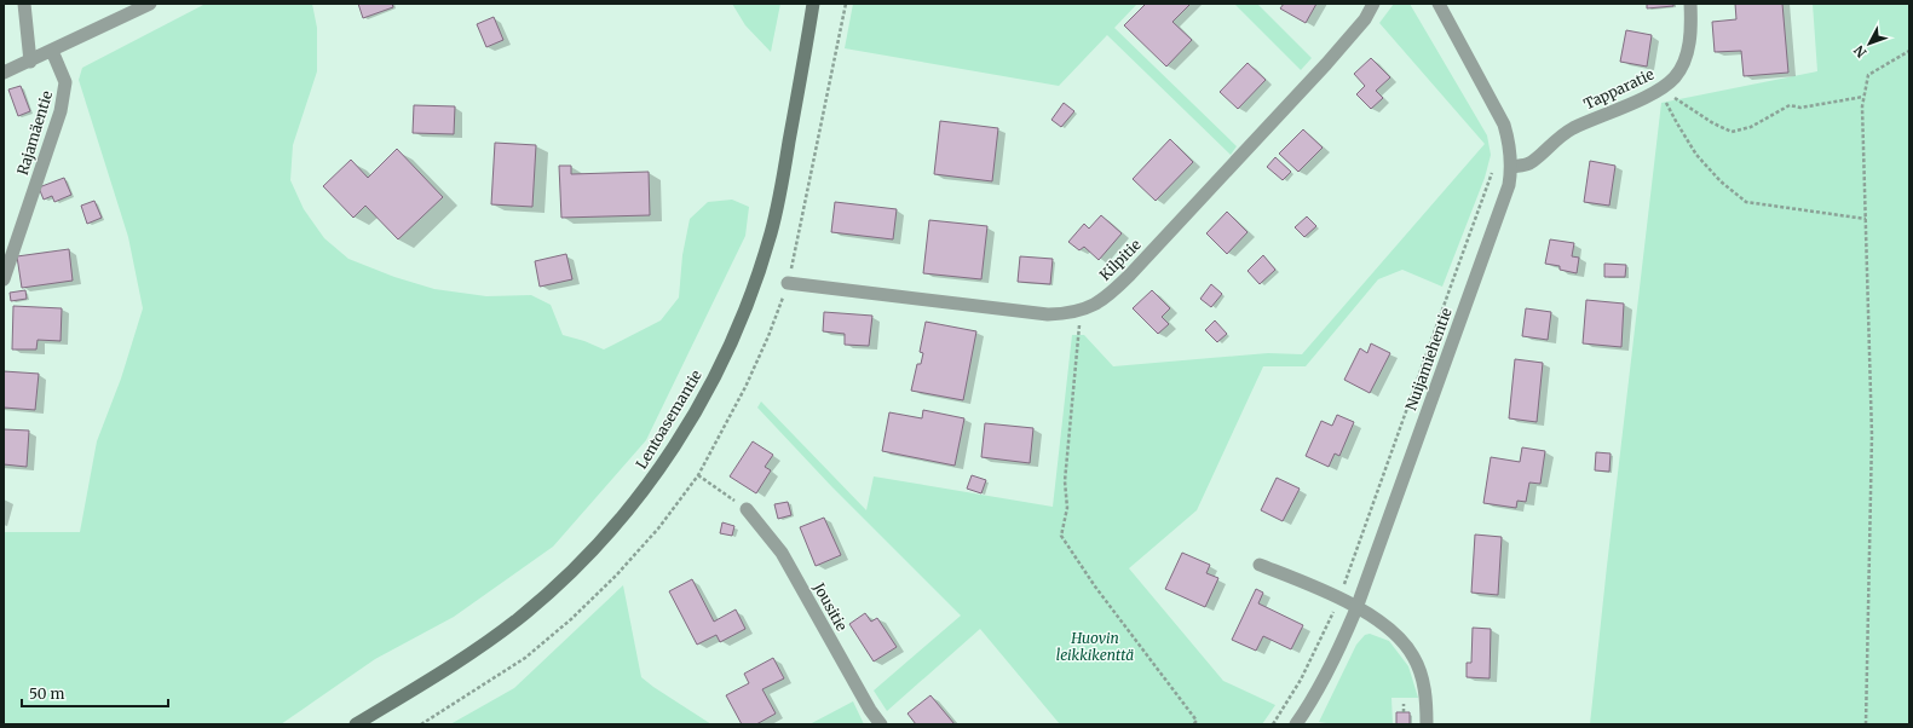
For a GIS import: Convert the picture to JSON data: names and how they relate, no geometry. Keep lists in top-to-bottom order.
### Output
{
  "streets": {
    "main road": ["Lentoasemantie"],
    "street": [
      "Tapparatie",
      "Rajamäentie",
      "Kilpitie",
      "Nuijamiehentie",
      "Jousitie"
    ]
  },
  "crossings": [
    ["Tapparatie", "Nuijamiehentie"]
  ],
  "parks": ["Huovin leikkikenttä"],
  "scale_bar": "50 m",
  "north": "bottom left"
}
